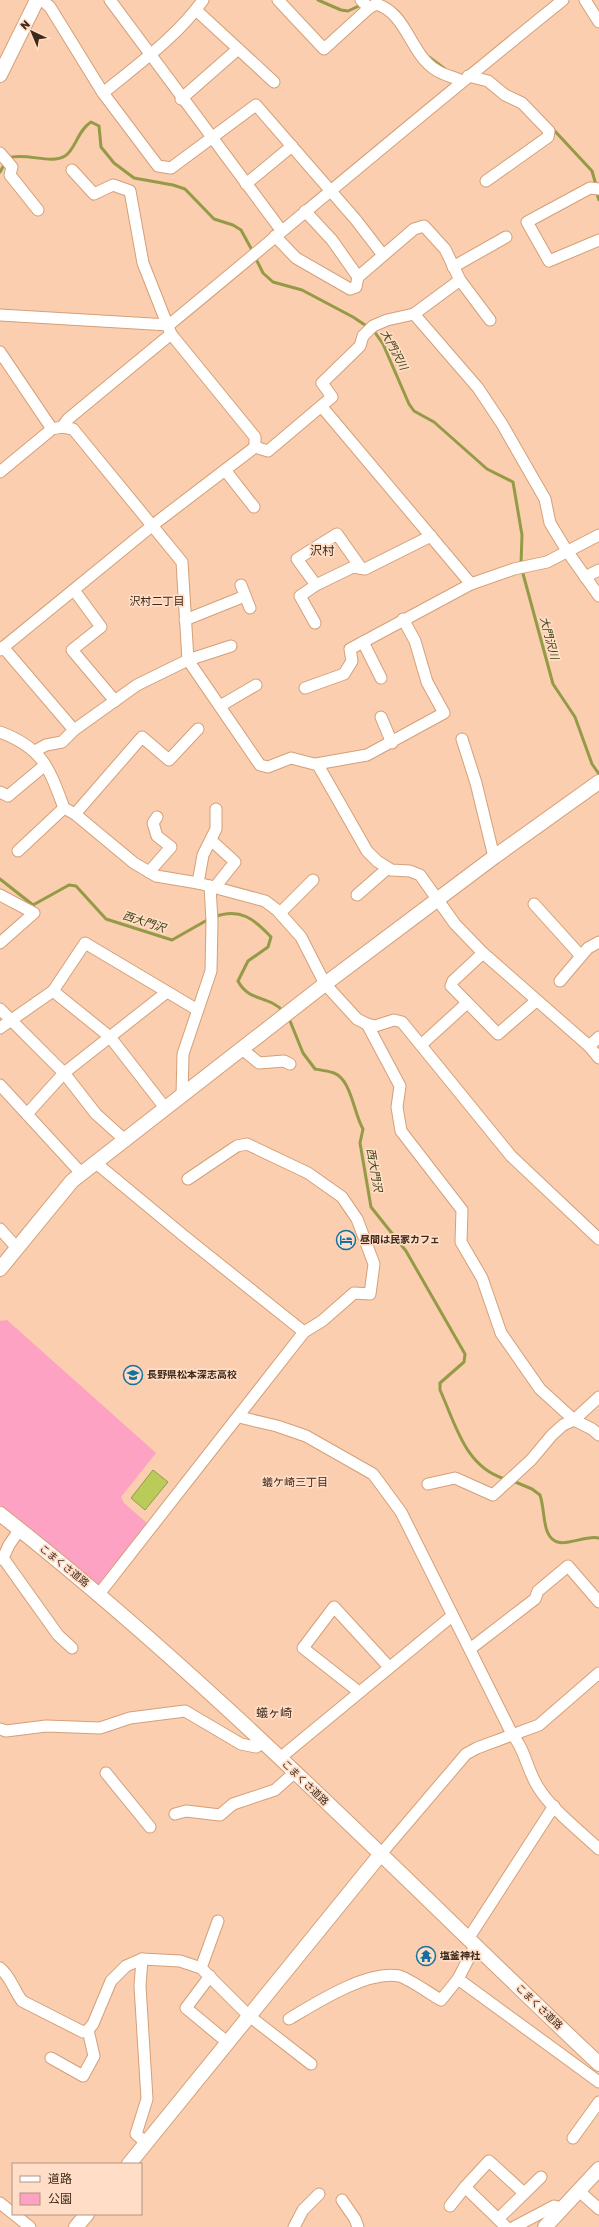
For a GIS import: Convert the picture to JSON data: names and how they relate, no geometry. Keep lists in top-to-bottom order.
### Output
{
  "streets": {
    "street": ["こまくさ道路"]
  },
  "districts": [
    "沢村",
    "沢村二丁目",
    "蟻ケ崎三丁目",
    "蟻ヶ崎"
  ],
  "water": ["大門沢川", "西大門沢"],
  "places": {
    "hotel": ["昼間は民家カフェ"],
    "school or university": ["長野県松本深志高校"],
    "temple": ["塩釜神社"]
  },
  "legend": ["道路", "公園"],
  "north": "top left"
}
